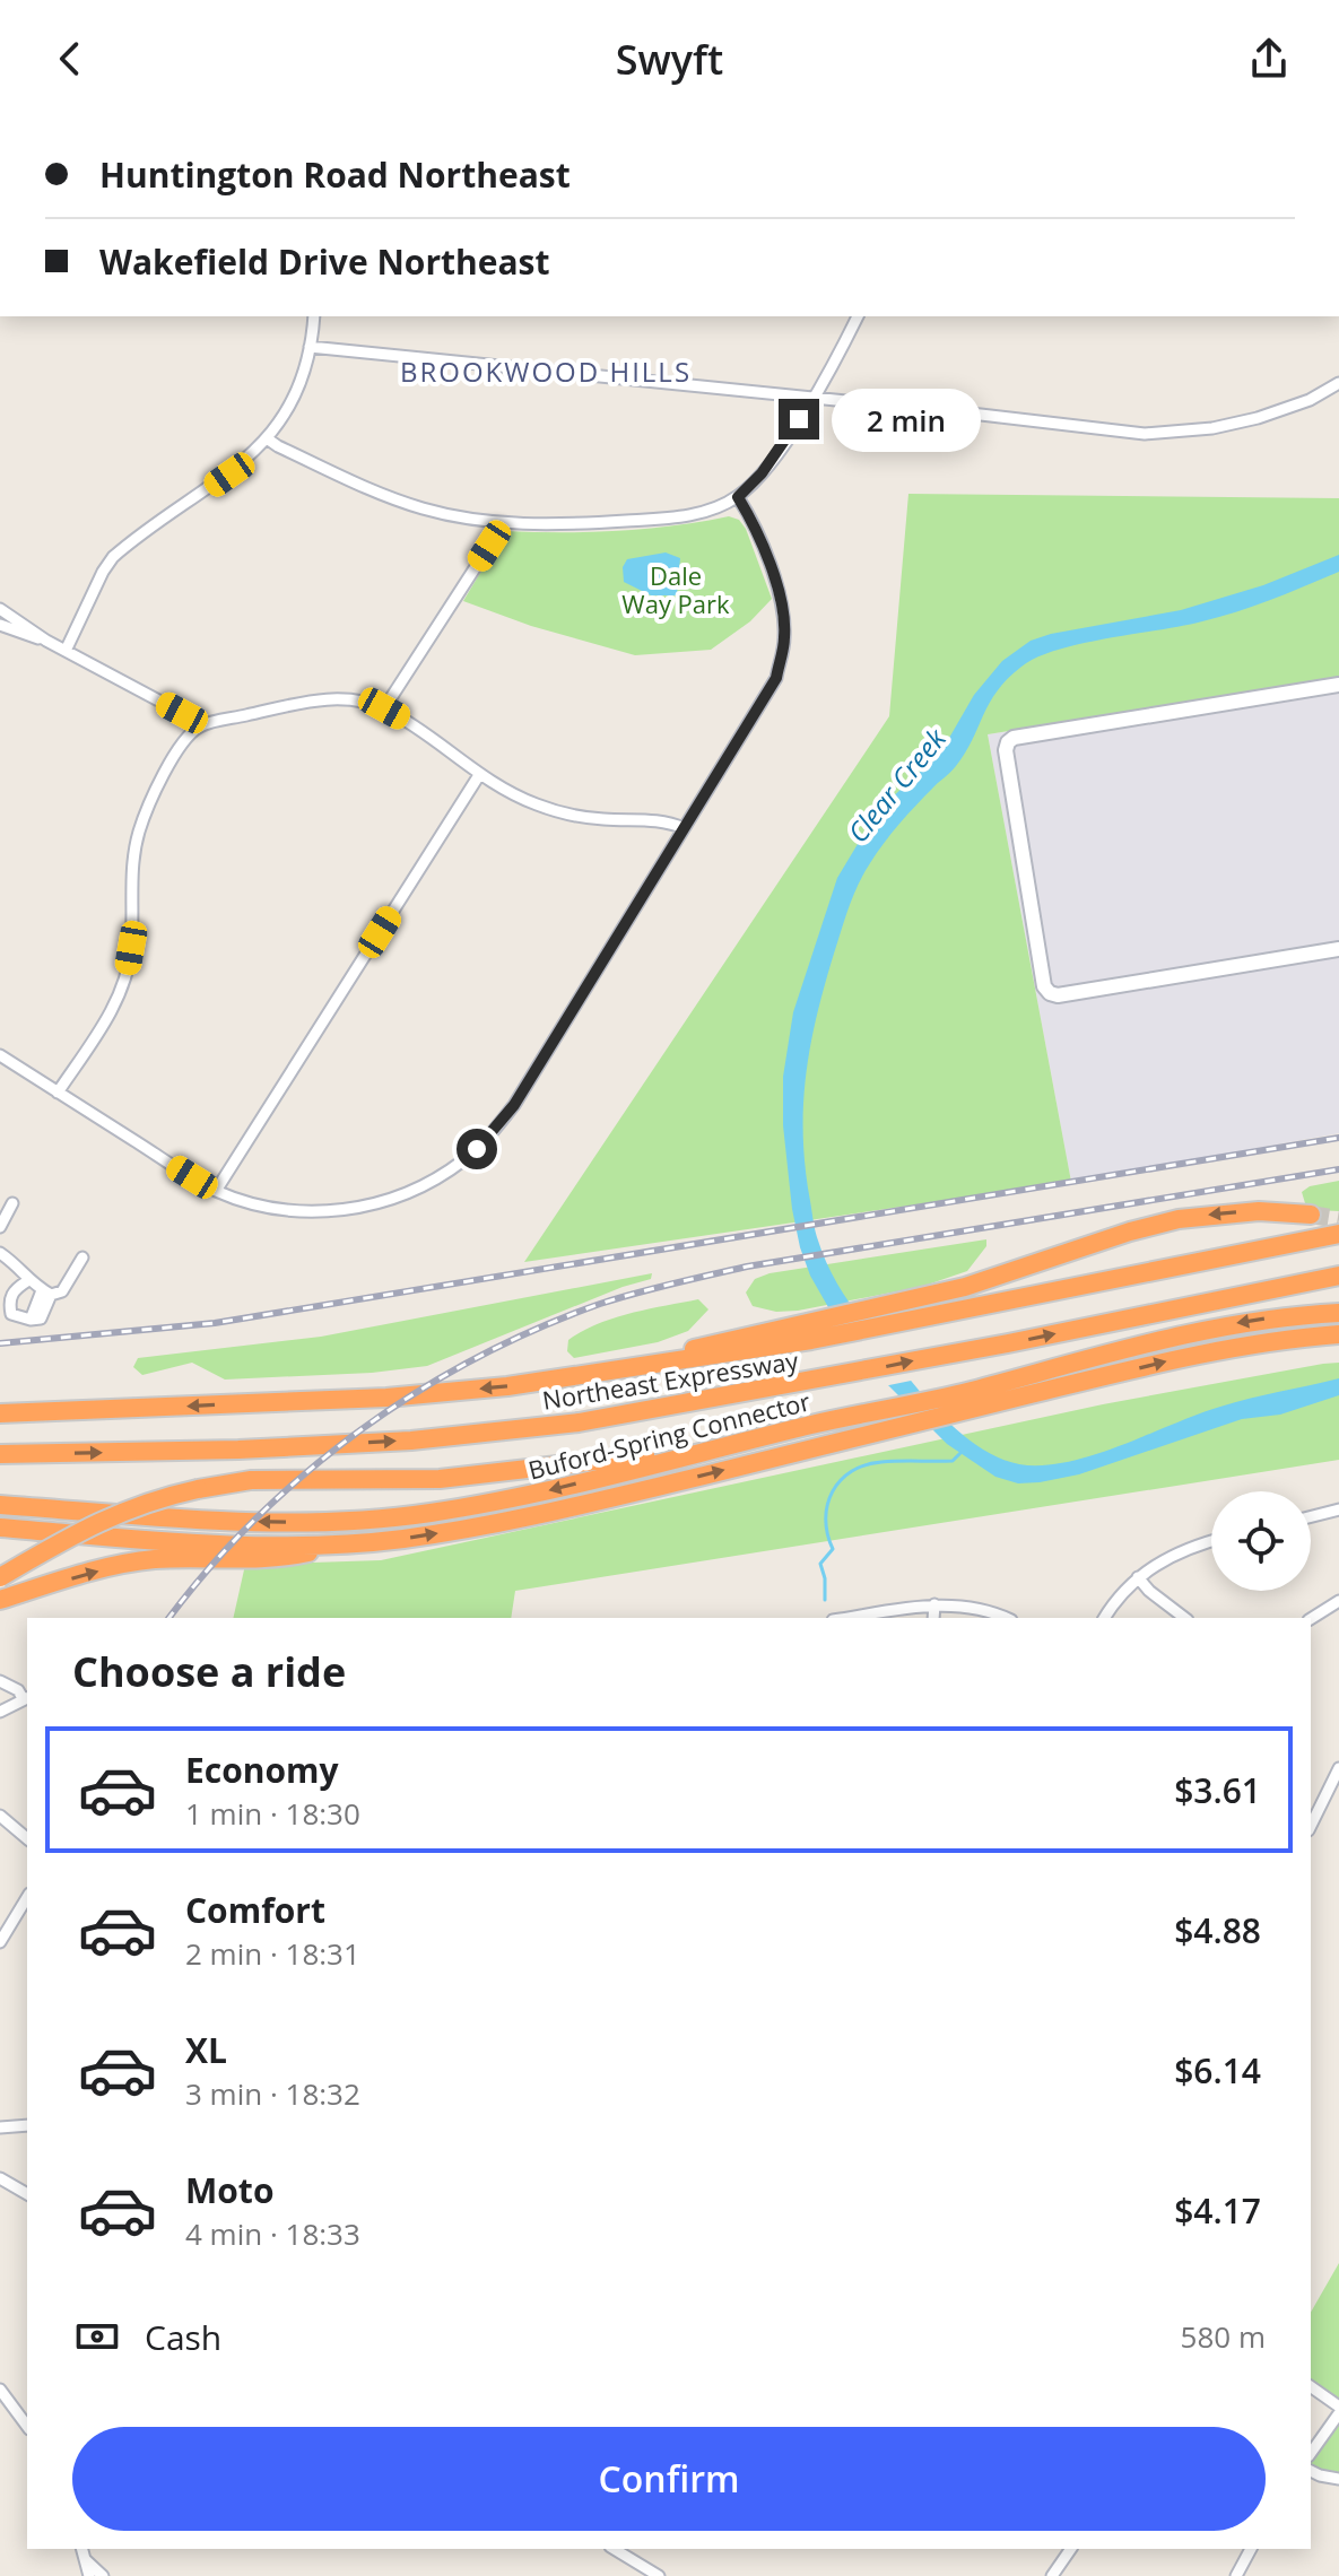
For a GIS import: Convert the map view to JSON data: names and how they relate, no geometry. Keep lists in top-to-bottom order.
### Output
{
  "streets": {
    "highway": ["Northeast Expressway", "Buford-Spring Connector"]
  },
  "districts": ["BROOKWOOD HILLS"],
  "water": ["Clear Creek"],
  "parks": ["Dale Way Park"],
  "page": {
    "header": "Swyft",
    "banner": ["Huntington Road Northeast", "Wakefield Drive Northeast"],
    "bubble": "2 min",
    "heading": "Choose a ride",
    "list": [
      {
        "name": "Economy",
        "note": "1 min · 18:30",
        "value": "$3.61"
      },
      {
        "name": "Comfort",
        "note": "2 min · 18:31",
        "value": "$4.88"
      },
      {
        "name": "XL",
        "note": "3 min · 18:32",
        "value": "$6.14"
      },
      {
        "name": "Moto",
        "note": "4 min · 18:33",
        "value": "$4.17"
      }
    ],
    "pay": ["Cash", "580 m"],
    "buttons": "Confirm"
  }
}
